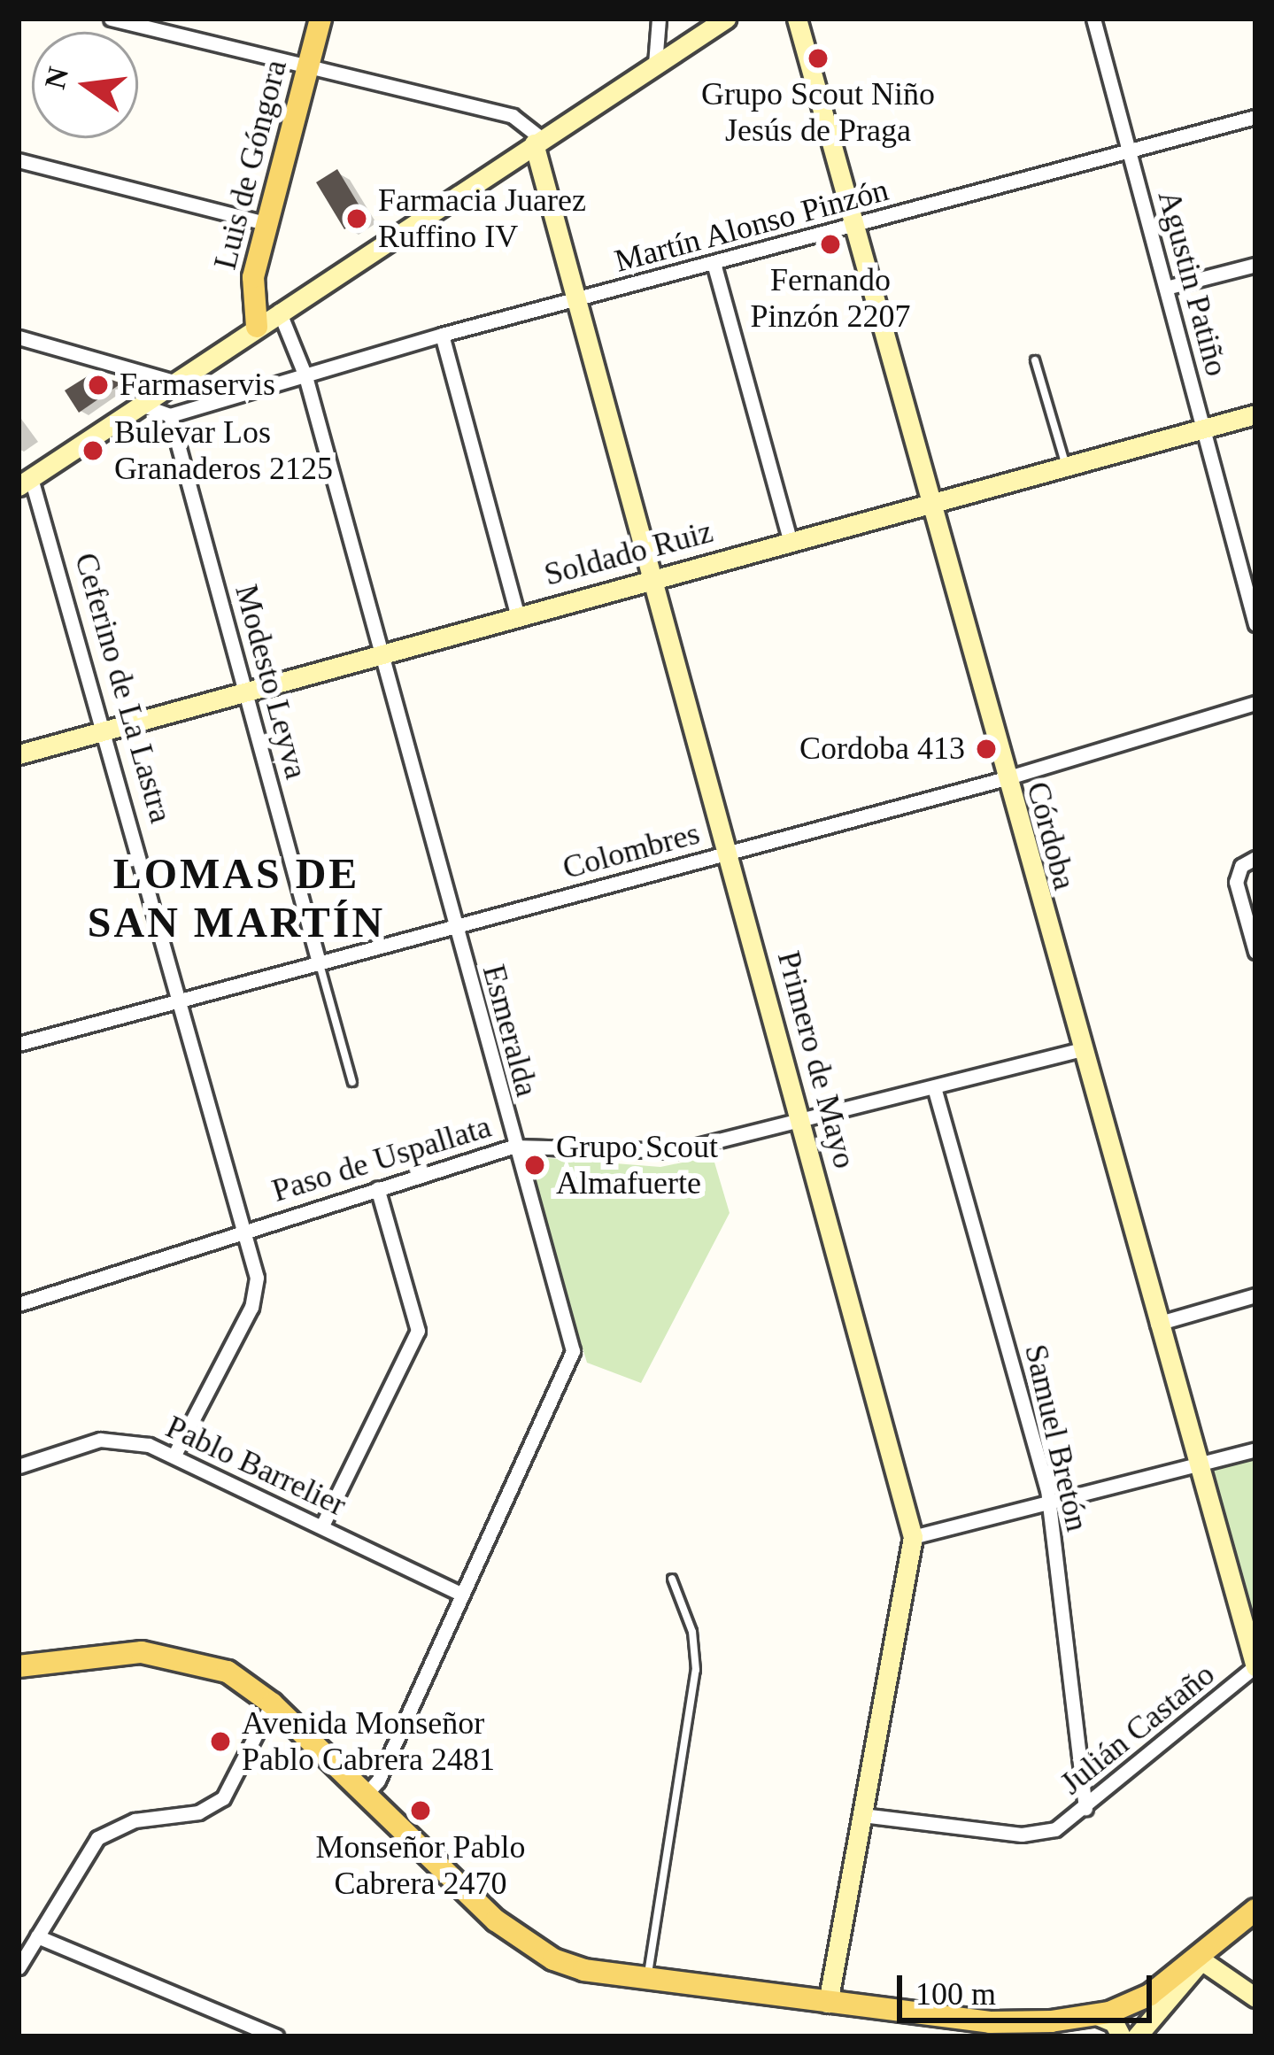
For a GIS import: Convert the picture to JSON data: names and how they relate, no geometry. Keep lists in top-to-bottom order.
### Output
{
  "streets": {
    "main road": [
      "Luis de Góngora",
      "Soldado Ruiz",
      "Córdoba",
      "Primero de Mayo"
    ],
    "street": [
      "Martín Alonso Pinzón",
      "Agustin Patiño",
      "Modesto Leyva",
      "Ceferino de La Lastra",
      "Colombres",
      "Esmeralda",
      "Paso de Uspallata",
      "Samuel Bretón",
      "Pablo Barrelier",
      "Julián Castaño"
    ]
  },
  "crossings": [
    ["Martín Alonso Pinzón", "Agustin Patiño"],
    ["Martín Alonso Pinzón", "Modesto Leyva"],
    ["Martín Alonso Pinzón", "Córdoba"],
    ["Martín Alonso Pinzón", "Esmeralda"],
    ["Martín Alonso Pinzón", "Primero de Mayo"],
    ["Agustin Patiño", "Soldado Ruiz"],
    ["Soldado Ruiz", "Modesto Leyva"],
    ["Soldado Ruiz", "Ceferino de La Lastra"],
    ["Soldado Ruiz", "Córdoba"],
    ["Soldado Ruiz", "Esmeralda"],
    ["Soldado Ruiz", "Primero de Mayo"],
    ["Modesto Leyva", "Colombres"],
    ["Ceferino de La Lastra", "Colombres"],
    ["Ceferino de La Lastra", "Paso de Uspallata"],
    ["Ceferino de La Lastra", "Pablo Barrelier"],
    ["Córdoba", "Colombres"],
    ["Córdoba", "Paso de Uspallata"],
    ["Córdoba", "Julián Castaño"],
    ["Colombres", "Esmeralda"],
    ["Colombres", "Primero de Mayo"],
    ["Esmeralda", "Paso de Uspallata"],
    ["Esmeralda", "Pablo Barrelier"],
    ["Primero de Mayo", "Paso de Uspallata"],
    ["Primero de Mayo", "Julián Castaño"],
    ["Paso de Uspallata", "Samuel Bretón"],
    ["Samuel Bretón", "Julián Castaño"]
  ],
  "districts": ["LOMAS DE SAN MARTÍN"],
  "places": [
    "Grupo Scout Niño Jesús de Praga",
    "Farmacia Juarez Ruffino IV",
    "Fernando Pinzón 2207",
    "Farmaservis",
    "Bulevar Los Granaderos 2125",
    "Cordoba 413",
    "Grupo Scout Almafuerte",
    "Avenida Monseñor Pablo Cabrera 2481",
    "Monseñor Pablo Cabrera 2470"
  ],
  "scale_bar": "100 m",
  "north": "left"
}
